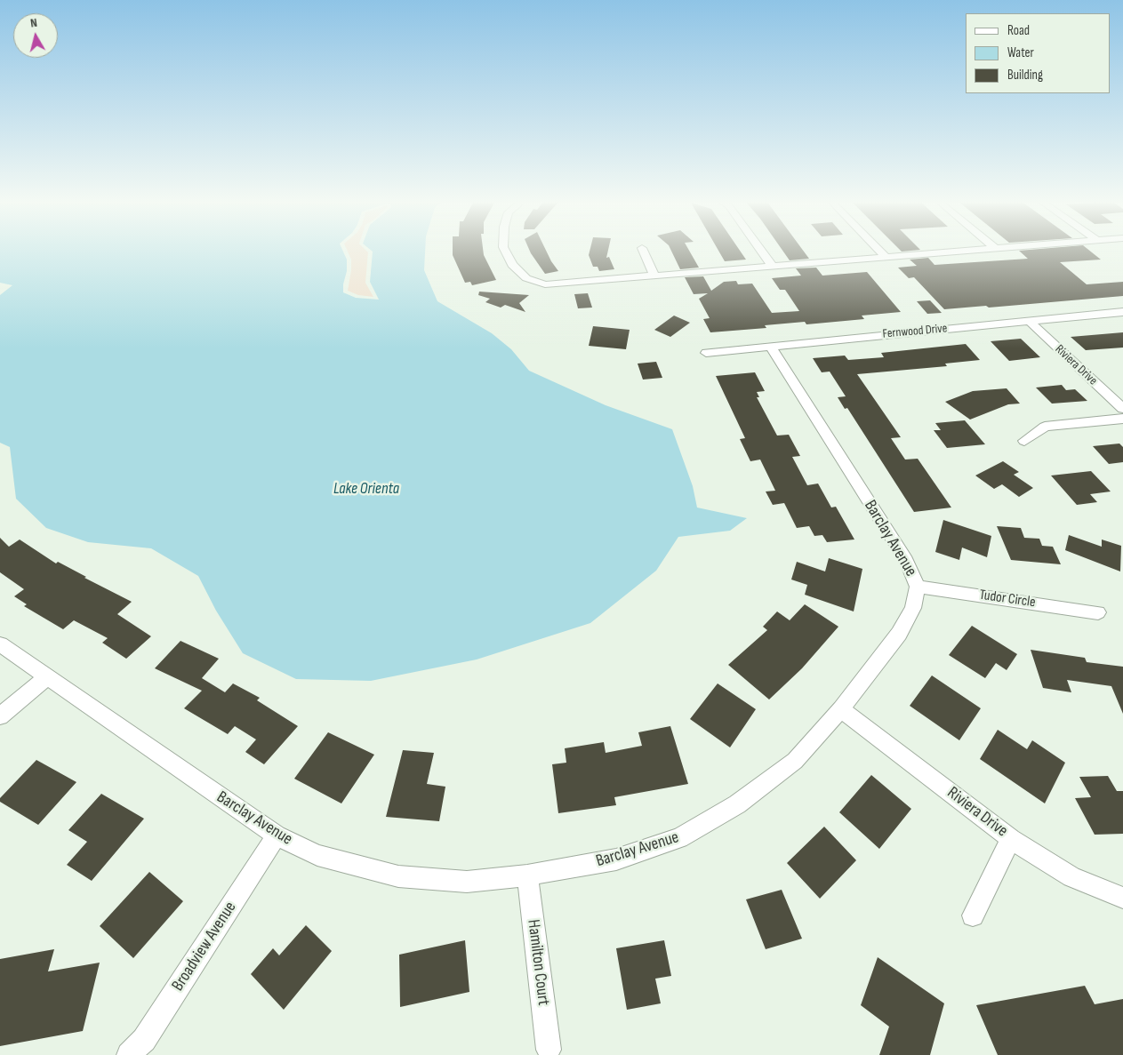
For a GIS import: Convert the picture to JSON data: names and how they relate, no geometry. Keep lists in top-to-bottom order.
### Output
{
  "streets": {
    "street": [
      "Fernwood Drive",
      "Riviera Drive",
      "Barclay Avenue",
      "Tudor Circle",
      "Broadview Avenue",
      "Hamilton Court"
    ]
  },
  "crossings": [
    ["Fernwood Drive", "Riviera Drive"],
    ["Fernwood Drive", "Barclay Avenue"],
    ["Riviera Drive", "Barclay Avenue"],
    ["Barclay Avenue", "Tudor Circle"],
    ["Barclay Avenue", "Broadview Avenue"],
    ["Barclay Avenue", "Hamilton Court"]
  ],
  "water": ["Lake Orienta"],
  "legend": ["Road", "Water", "Building"],
  "north": "top"
}
